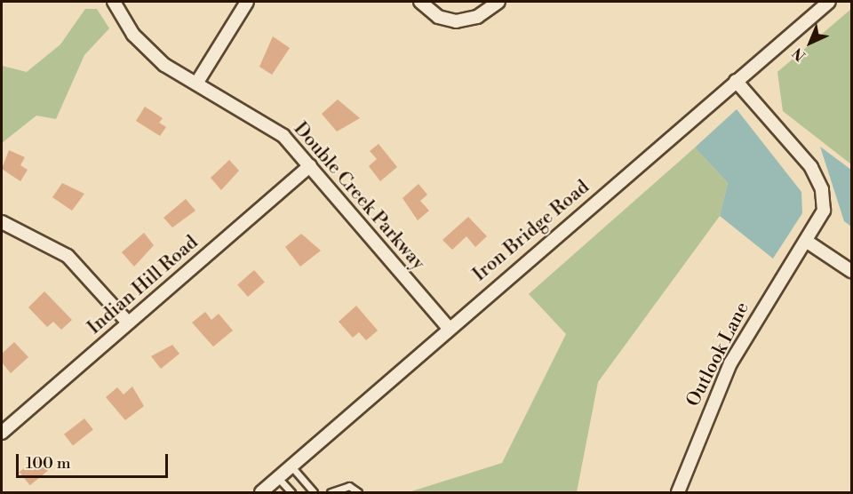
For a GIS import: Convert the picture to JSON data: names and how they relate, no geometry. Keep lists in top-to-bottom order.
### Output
{
  "streets": {
    "street": [
      "Double Creek Parkway",
      "Iron Bridge Road",
      "Indian Hill Road",
      "Outlook Lane"
    ]
  },
  "crossings": [
    ["Double Creek Parkway", "Iron Bridge Road"],
    ["Double Creek Parkway", "Indian Hill Road"],
    ["Iron Bridge Road", "Outlook Lane"]
  ],
  "scale_bar": "100 m",
  "north": "bottom left"
}
